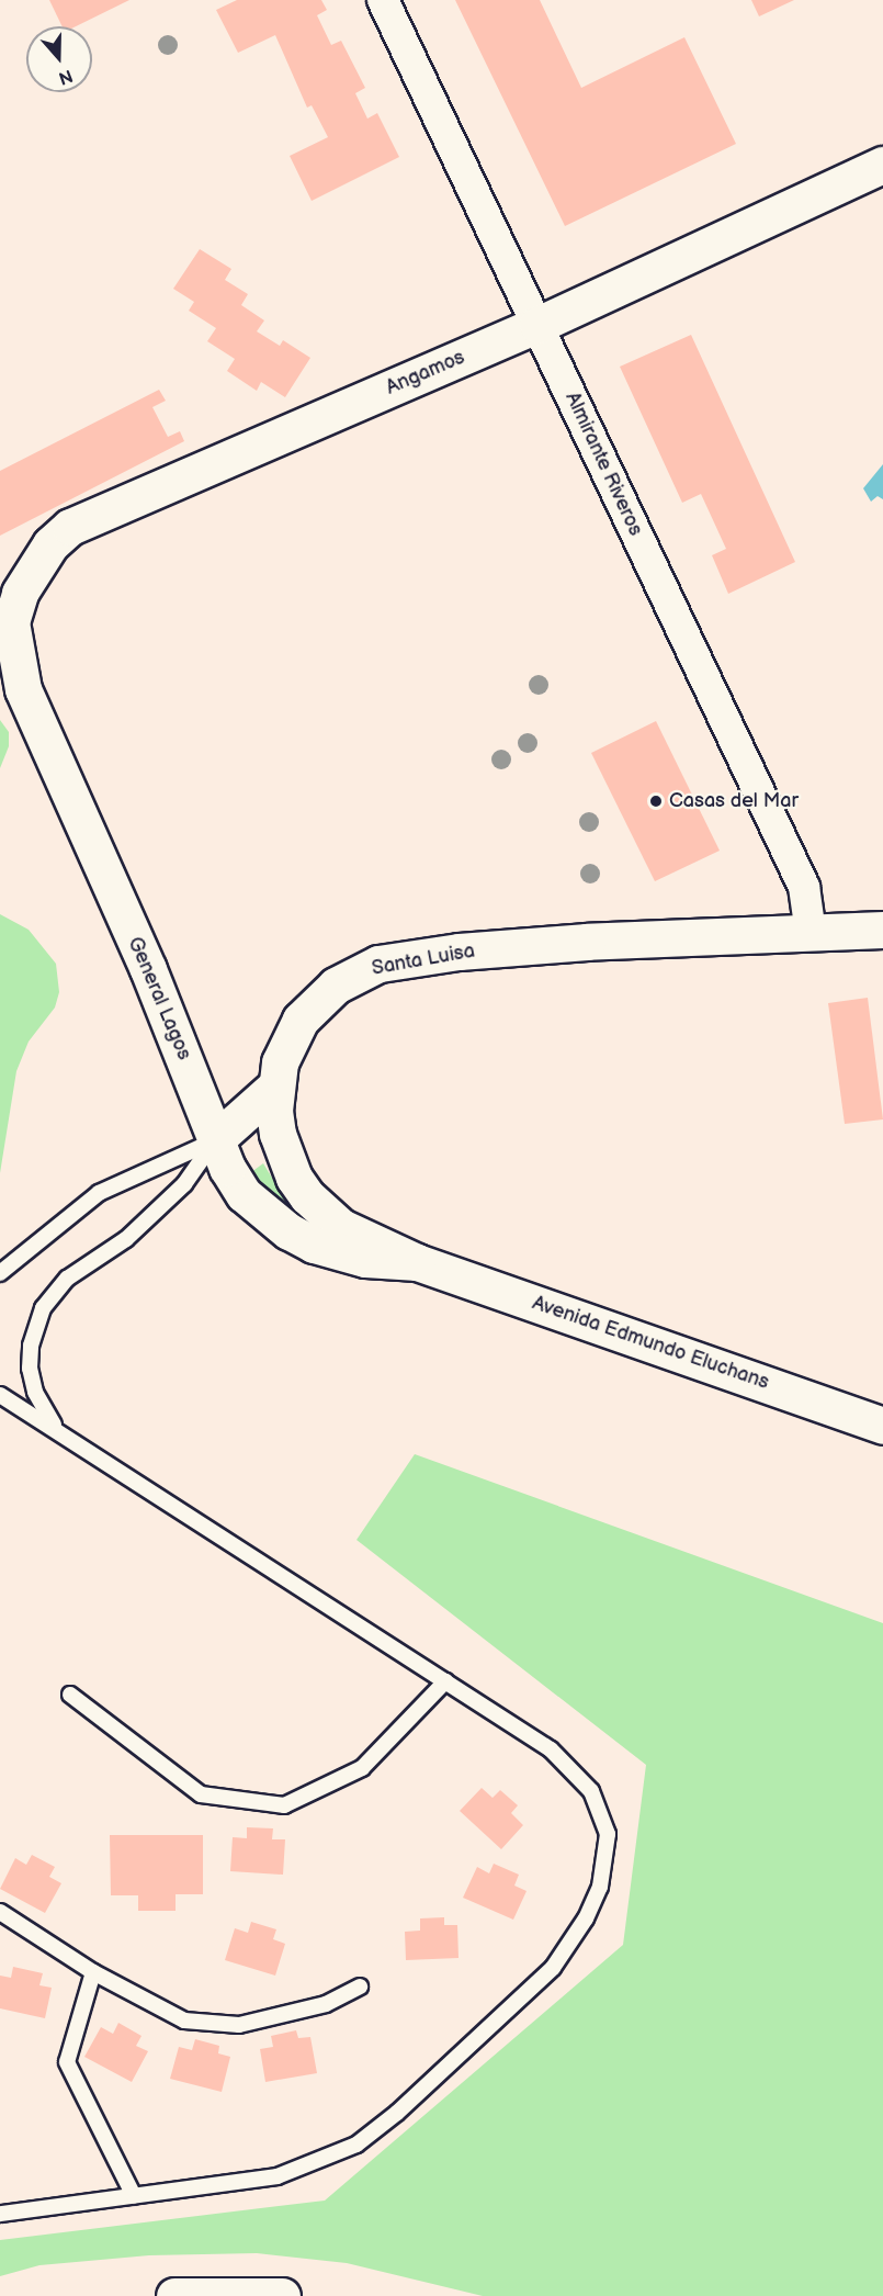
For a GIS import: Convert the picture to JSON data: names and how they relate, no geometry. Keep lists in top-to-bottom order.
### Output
{
  "streets": {
    "main road": [
      "Angamos",
      "Santa Luisa",
      "General Lagos",
      "Avenida Edmundo Eluchans"
    ],
    "street": ["Almirante Riveros"]
  },
  "crossings": [
    ["Angamos", "Almirante Riveros"],
    ["Angamos", "General Lagos"],
    ["Almirante Riveros", "Santa Luisa"],
    ["Santa Luisa", "General Lagos"],
    ["Santa Luisa", "Avenida Edmundo Eluchans"],
    ["General Lagos", "Avenida Edmundo Eluchans"]
  ],
  "places": ["Casas del Mar"],
  "north": "bottom"
}
